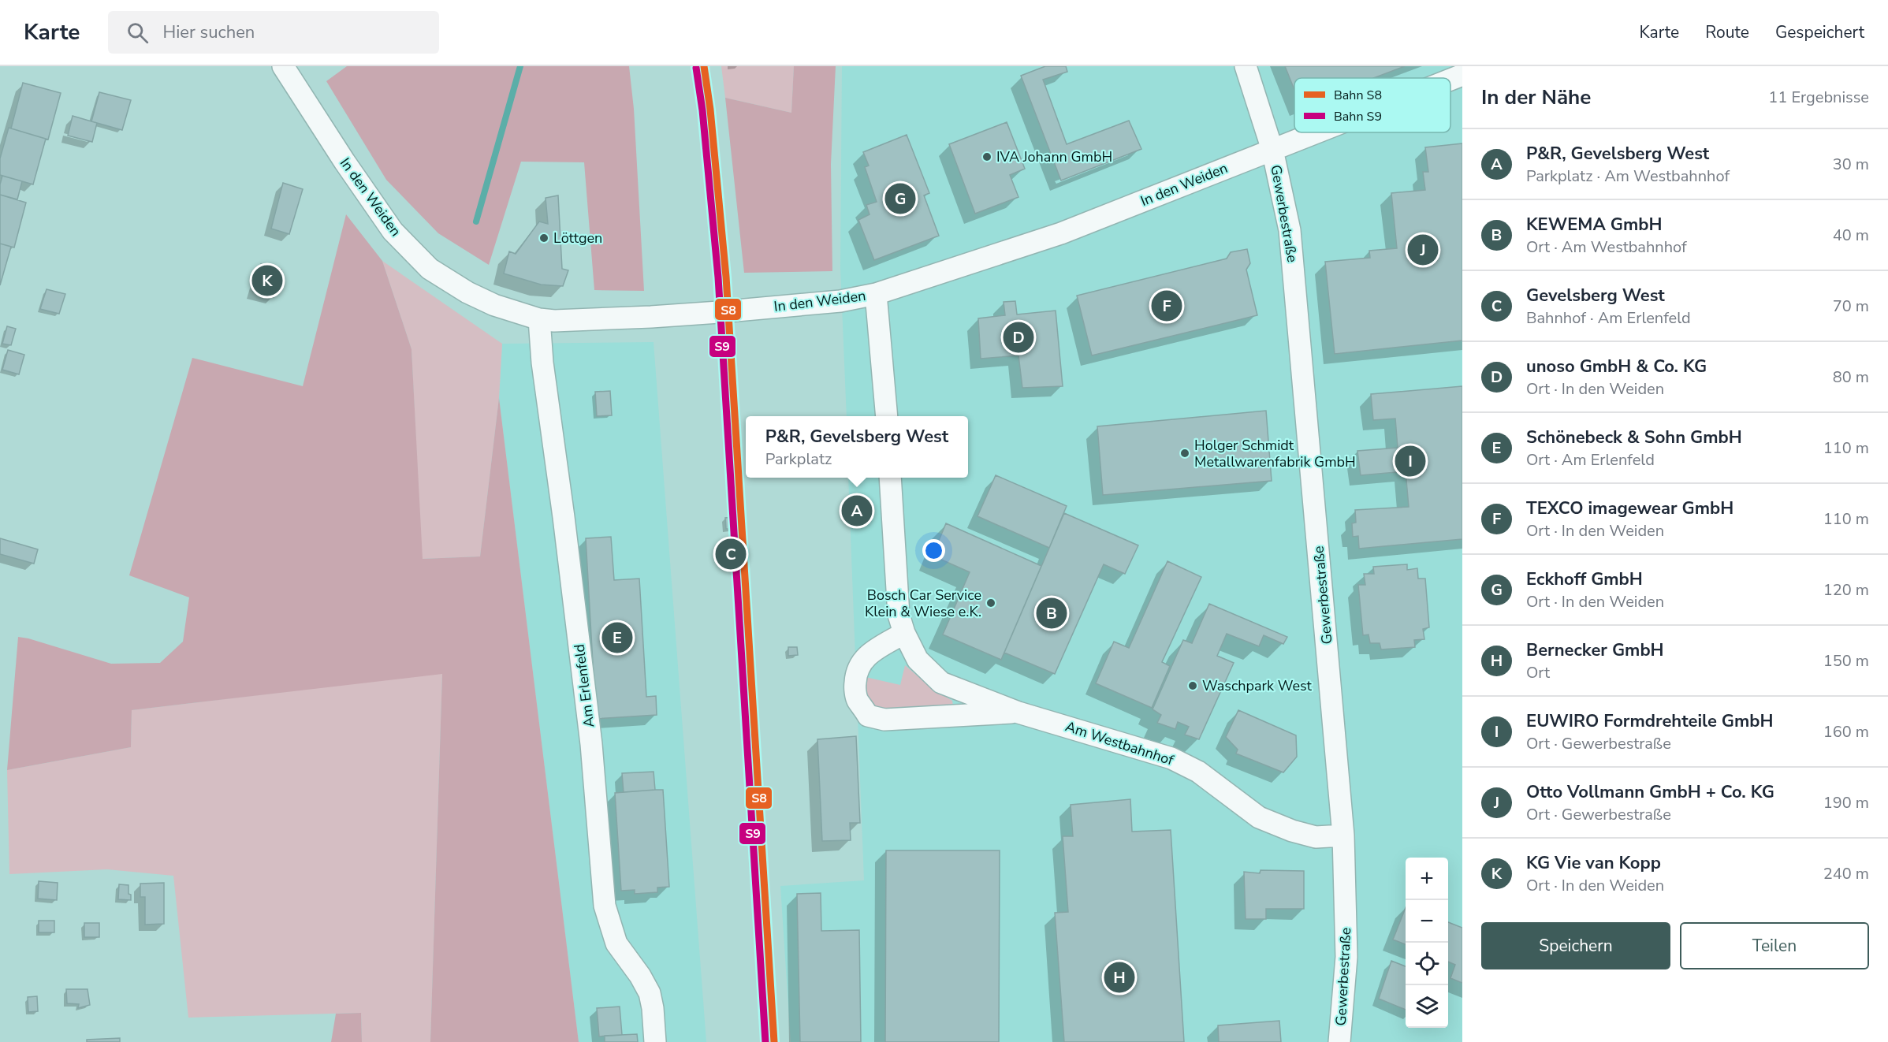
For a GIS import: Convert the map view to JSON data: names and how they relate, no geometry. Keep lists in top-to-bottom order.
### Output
{
  "streets": {
    "street": [
      "In den Weiden",
      "Gewerbestraße",
      "Am Erlenfeld",
      "Am Westbahnhof"
    ]
  },
  "crossings": [
    ["In den Weiden", "Gewerbestraße"],
    ["In den Weiden", "Am Erlenfeld"],
    ["Gewerbestraße", "Am Westbahnhof"]
  ],
  "places": [
    "IVA Johann GmbH",
    "Löttgen",
    "Holger Schmidt Metallwarenfabrik GmbH",
    "Bosch Car Service Klein & Wiese e.K.",
    "Waschpark West"
  ],
  "lines": ["rail line S8", "rail line S9"],
  "legend": ["Bahn S8", "Bahn S9"],
  "page": {
    "header": "Karte",
    "search": "Hier suchen",
    "nav": ["Karte", "Route", "Gespeichert"],
    "heading": ["In der Nähe", "11 Ergebnisse"],
    "list": [
      {
        "mark": "A",
        "name": "P&R, Gevelsberg West",
        "note": "Parkplatz · Am Westbahnhof",
        "value": "30 m"
      },
      {
        "mark": "B",
        "name": "KEWEMA GmbH",
        "note": "Ort · Am Westbahnhof",
        "value": "40 m"
      },
      {
        "mark": "C",
        "name": "Gevelsberg West",
        "note": "Bahnhof · Am Erlenfeld",
        "value": "70 m"
      },
      {
        "mark": "D",
        "name": "unoso GmbH & Co. KG",
        "note": "Ort · In den Weiden",
        "value": "80 m"
      },
      {
        "mark": "E",
        "name": "Schönebeck & Sohn GmbH",
        "note": "Ort · Am Erlenfeld",
        "value": "110 m"
      },
      {
        "mark": "F",
        "name": "TEXCO imagewear GmbH",
        "note": "Ort · In den Weiden",
        "value": "110 m"
      },
      {
        "mark": "G",
        "name": "Eckhoff GmbH",
        "note": "Ort · In den Weiden",
        "value": "120 m"
      },
      {
        "mark": "H",
        "name": "Bernecker GmbH",
        "note": "Ort",
        "value": "150 m"
      },
      {
        "mark": "I",
        "name": "EUWIRO Formdrehteile GmbH",
        "note": "Ort · Gewerbestraße",
        "value": "160 m"
      },
      {
        "mark": "J",
        "name": "Otto Vollmann GmbH + Co. KG",
        "note": "Ort · Gewerbestraße",
        "value": "190 m"
      },
      {
        "mark": "K",
        "name": "KG Vie van Kopp",
        "note": "Ort · In den Weiden",
        "value": "240 m"
      }
    ],
    "pins": [
      "G",
      "J",
      "K",
      "F",
      "D",
      "I",
      "A",
      "C",
      "B",
      "E",
      "H"
    ],
    "popup": ["P&R, Gevelsberg West", "Parkplatz"],
    "map_buttons": ["+", "−"],
    "buttons": ["Speichern", "Teilen"]
  }
}
